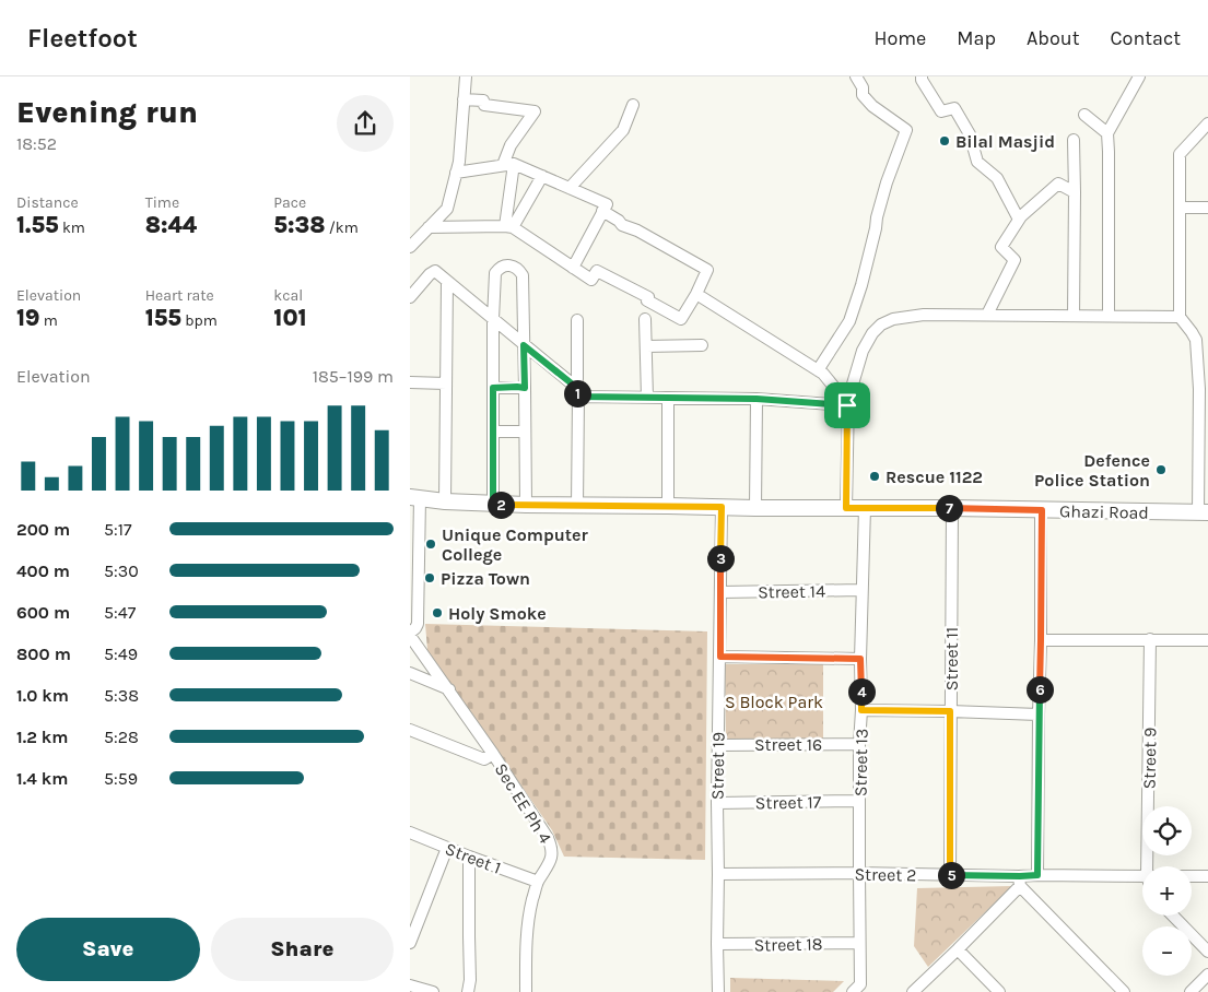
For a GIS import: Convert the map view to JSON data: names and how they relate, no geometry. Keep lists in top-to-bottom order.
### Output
{
  "streets": {
    "main road": ["Ghazi Road"],
    "street": [
      "Street 14",
      "Street 11",
      "Street 16",
      "Street 9",
      "Street 13",
      "Street 19",
      "Street 17",
      "Sec EE Ph 4",
      "Street 1",
      "Street 2",
      "Street 18"
    ]
  },
  "crossings": [
    ["Ghazi Road", "Street 11"],
    ["Ghazi Road", "Street 13"],
    ["Ghazi Road", "Street 19"],
    ["Street 14", "Street 13"],
    ["Street 14", "Street 19"],
    ["Street 11", "Street 2"],
    ["Street 16", "Street 13"],
    ["Street 16", "Street 19"],
    ["Street 13", "Street 17"],
    ["Street 13", "Street 2"],
    ["Street 13", "Street 18"],
    ["Street 19", "Street 17"],
    ["Street 19", "Street 2"],
    ["Street 19", "Street 18"],
    ["Sec EE Ph 4", "Street 1"]
  ],
  "parks": ["S Block Park"],
  "places": [
    "Bilal Masjid",
    "Defence Police Station",
    "Rescue 1122",
    "Unique Computer College",
    "Pizza Town",
    "Holy Smoke"
  ],
  "page": {
    "header": "Fleetfoot",
    "nav": [
      "Home",
      "Map",
      "About",
      "Contact"
    ],
    "heading": ["Evening run", "18:52"],
    "stats": [
      ["Distance", "1.55 km"],
      ["Time", "8:44"],
      ["Pace", "5:38 /km"],
      ["Elevation", "19 m"],
      ["Heart rate", "155 bpm"],
      ["kcal", "101"]
    ],
    "chart": ["Elevation", "185–199 m"],
    "pins": [
      "1",
      "2",
      "7",
      "3",
      "6",
      "4",
      "5"
    ],
    "list": [
      {
        "name": "200 m",
        "note": "5:17"
      },
      {
        "name": "400 m",
        "note": "5:30"
      },
      {
        "name": "600 m",
        "note": "5:47"
      },
      {
        "name": "800 m",
        "note": "5:49"
      },
      {
        "name": "1.0 km",
        "note": "5:38"
      },
      {
        "name": "1.2 km",
        "note": "5:28"
      },
      {
        "name": "1.4 km",
        "note": "5:59"
      }
    ],
    "map_buttons": ["+", "−"],
    "buttons": ["Save", "Share"]
  }
}
